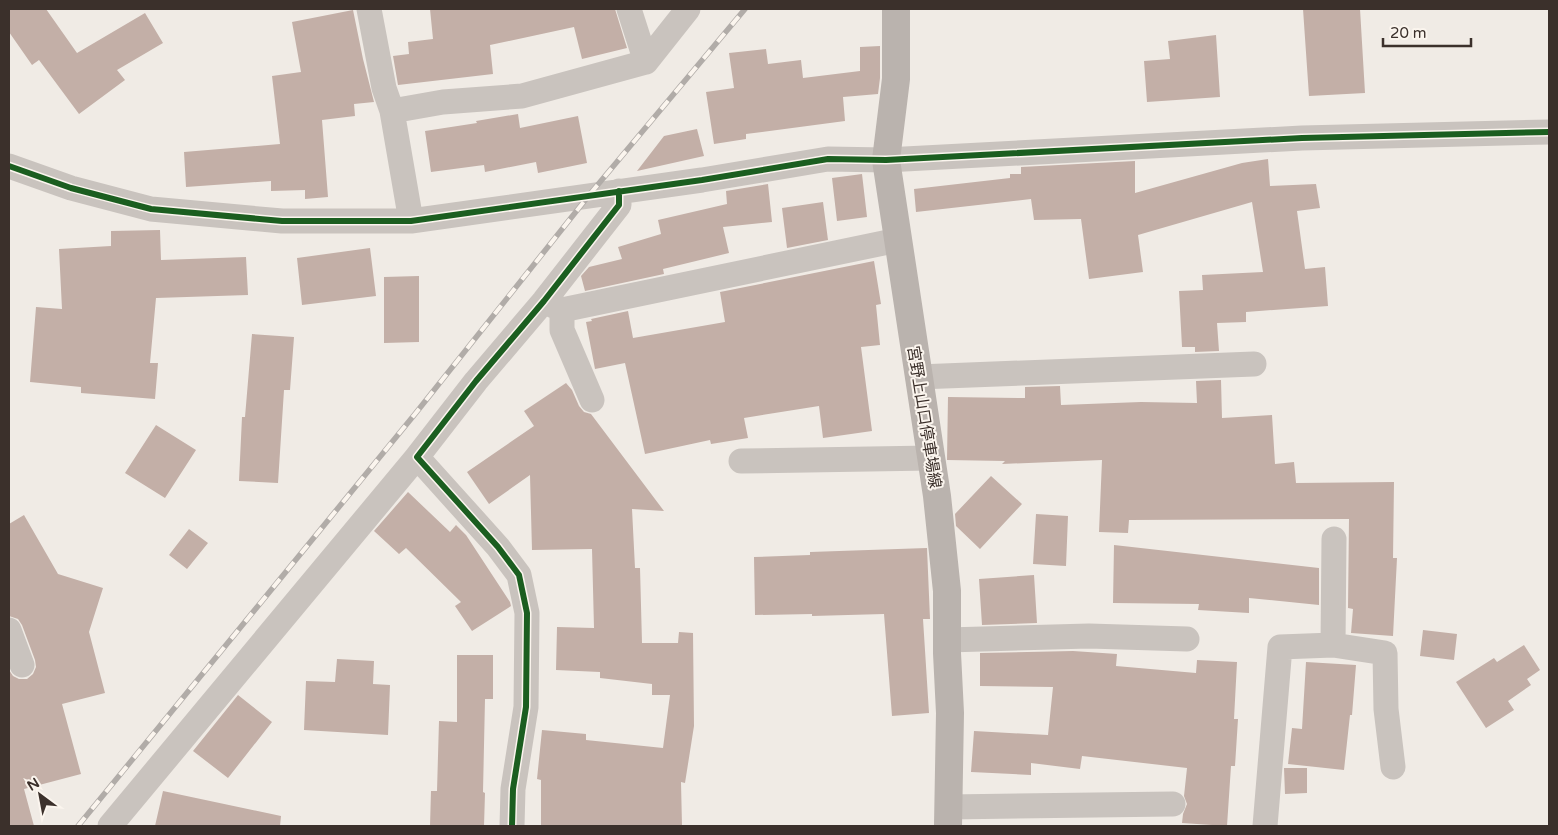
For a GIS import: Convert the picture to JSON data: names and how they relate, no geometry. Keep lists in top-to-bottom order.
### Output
{
  "streets": {
    "main road": ["宮野上山口停車場線"]
  },
  "scale_bar": "20 m",
  "north": "top left"
}
